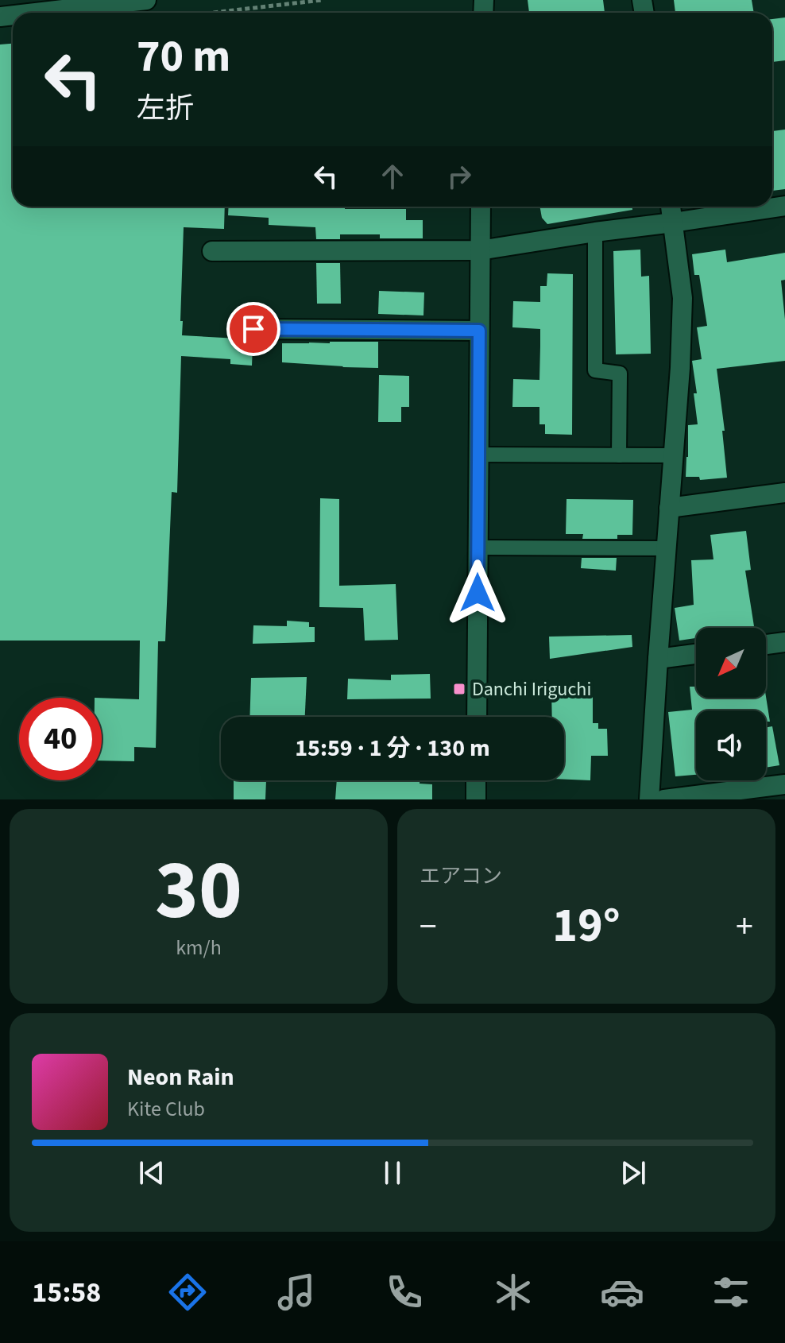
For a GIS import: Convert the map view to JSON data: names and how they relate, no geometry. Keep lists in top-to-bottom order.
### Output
{
  "places": {
    "transit": ["Danchi Iriguchi"]
  },
  "north": "bottom left",
  "page": {
    "turn": ["70 m", "左折"],
    "limit": "40",
    "trip": "15:59 · 1 分 · 130 m",
    "tile": [
      ["30", "km/h"],
      "エアコン"
    ],
    "heat": ["−", "19°", "+"],
    "song": ["Neon Rain", "Kite Club"],
    "tabs": "15:58"
  }
}
